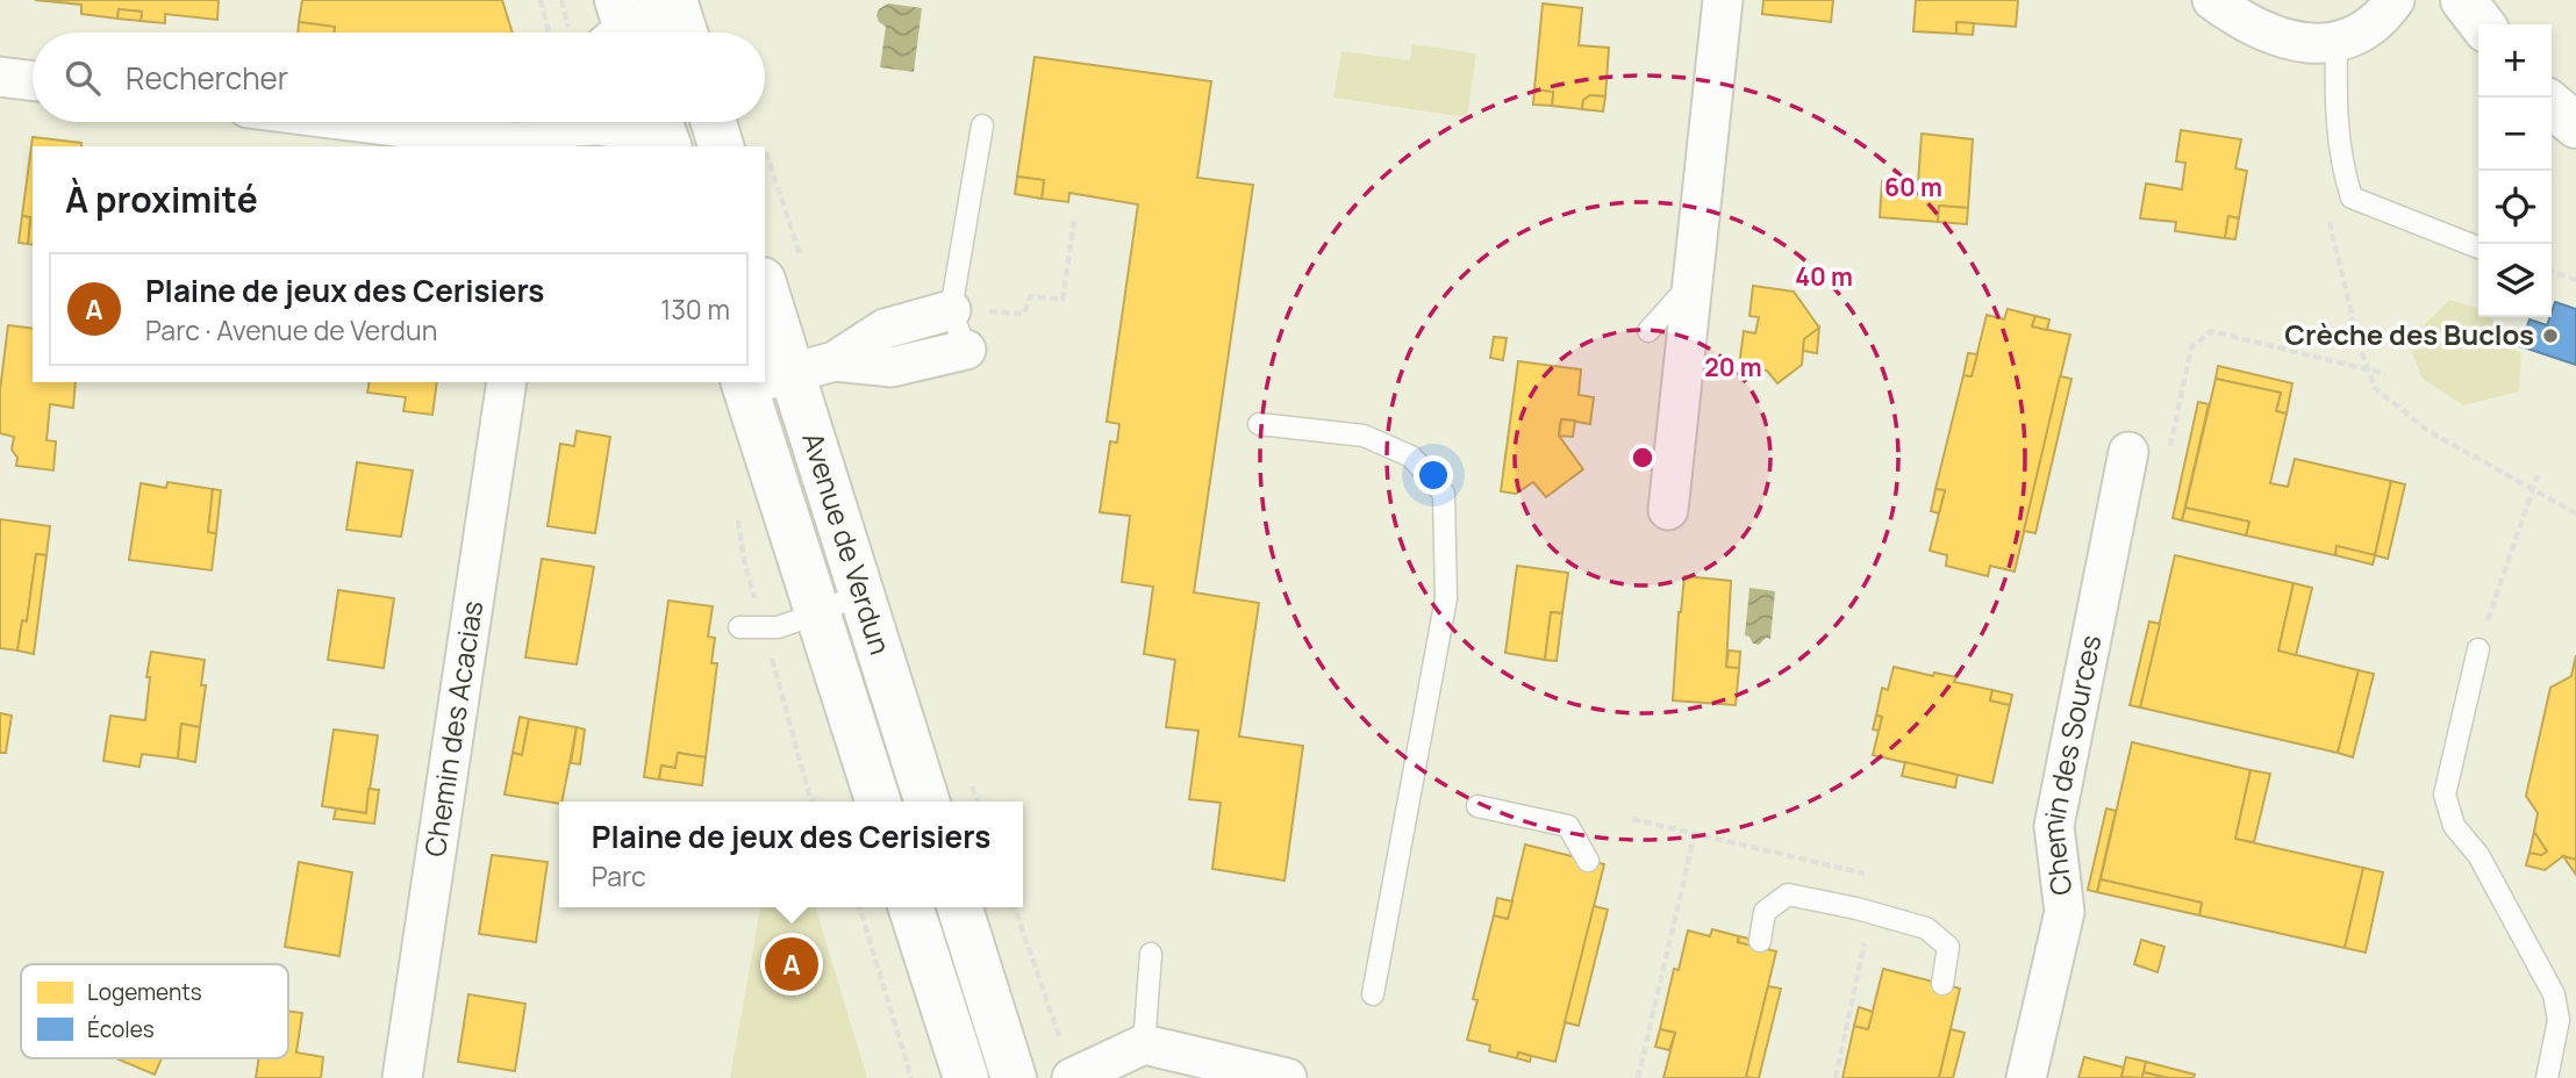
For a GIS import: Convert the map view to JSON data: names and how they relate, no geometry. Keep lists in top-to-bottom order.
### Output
{
  "streets": {
    "main road": ["Avenue de Verdun"],
    "street": ["Chemin des Acacias", "Chemin des Sources"]
  },
  "places": ["Crèche des Buclos"],
  "legend": ["Logements", "Écoles"],
  "page": {
    "map_buttons": ["+", "−"],
    "search": "Rechercher",
    "heading": "À proximité",
    "list": [
      {
        "mark": "A",
        "name": "Plaine de jeux des Cerisiers",
        "note": "Parc · Avenue de Verdun",
        "value": "130 m"
      }
    ],
    "popup": ["Plaine de jeux des Cerisiers", "Parc"],
    "pins": "A"
  },
  "rings": ["60 m", "40 m", "20 m"]
}
